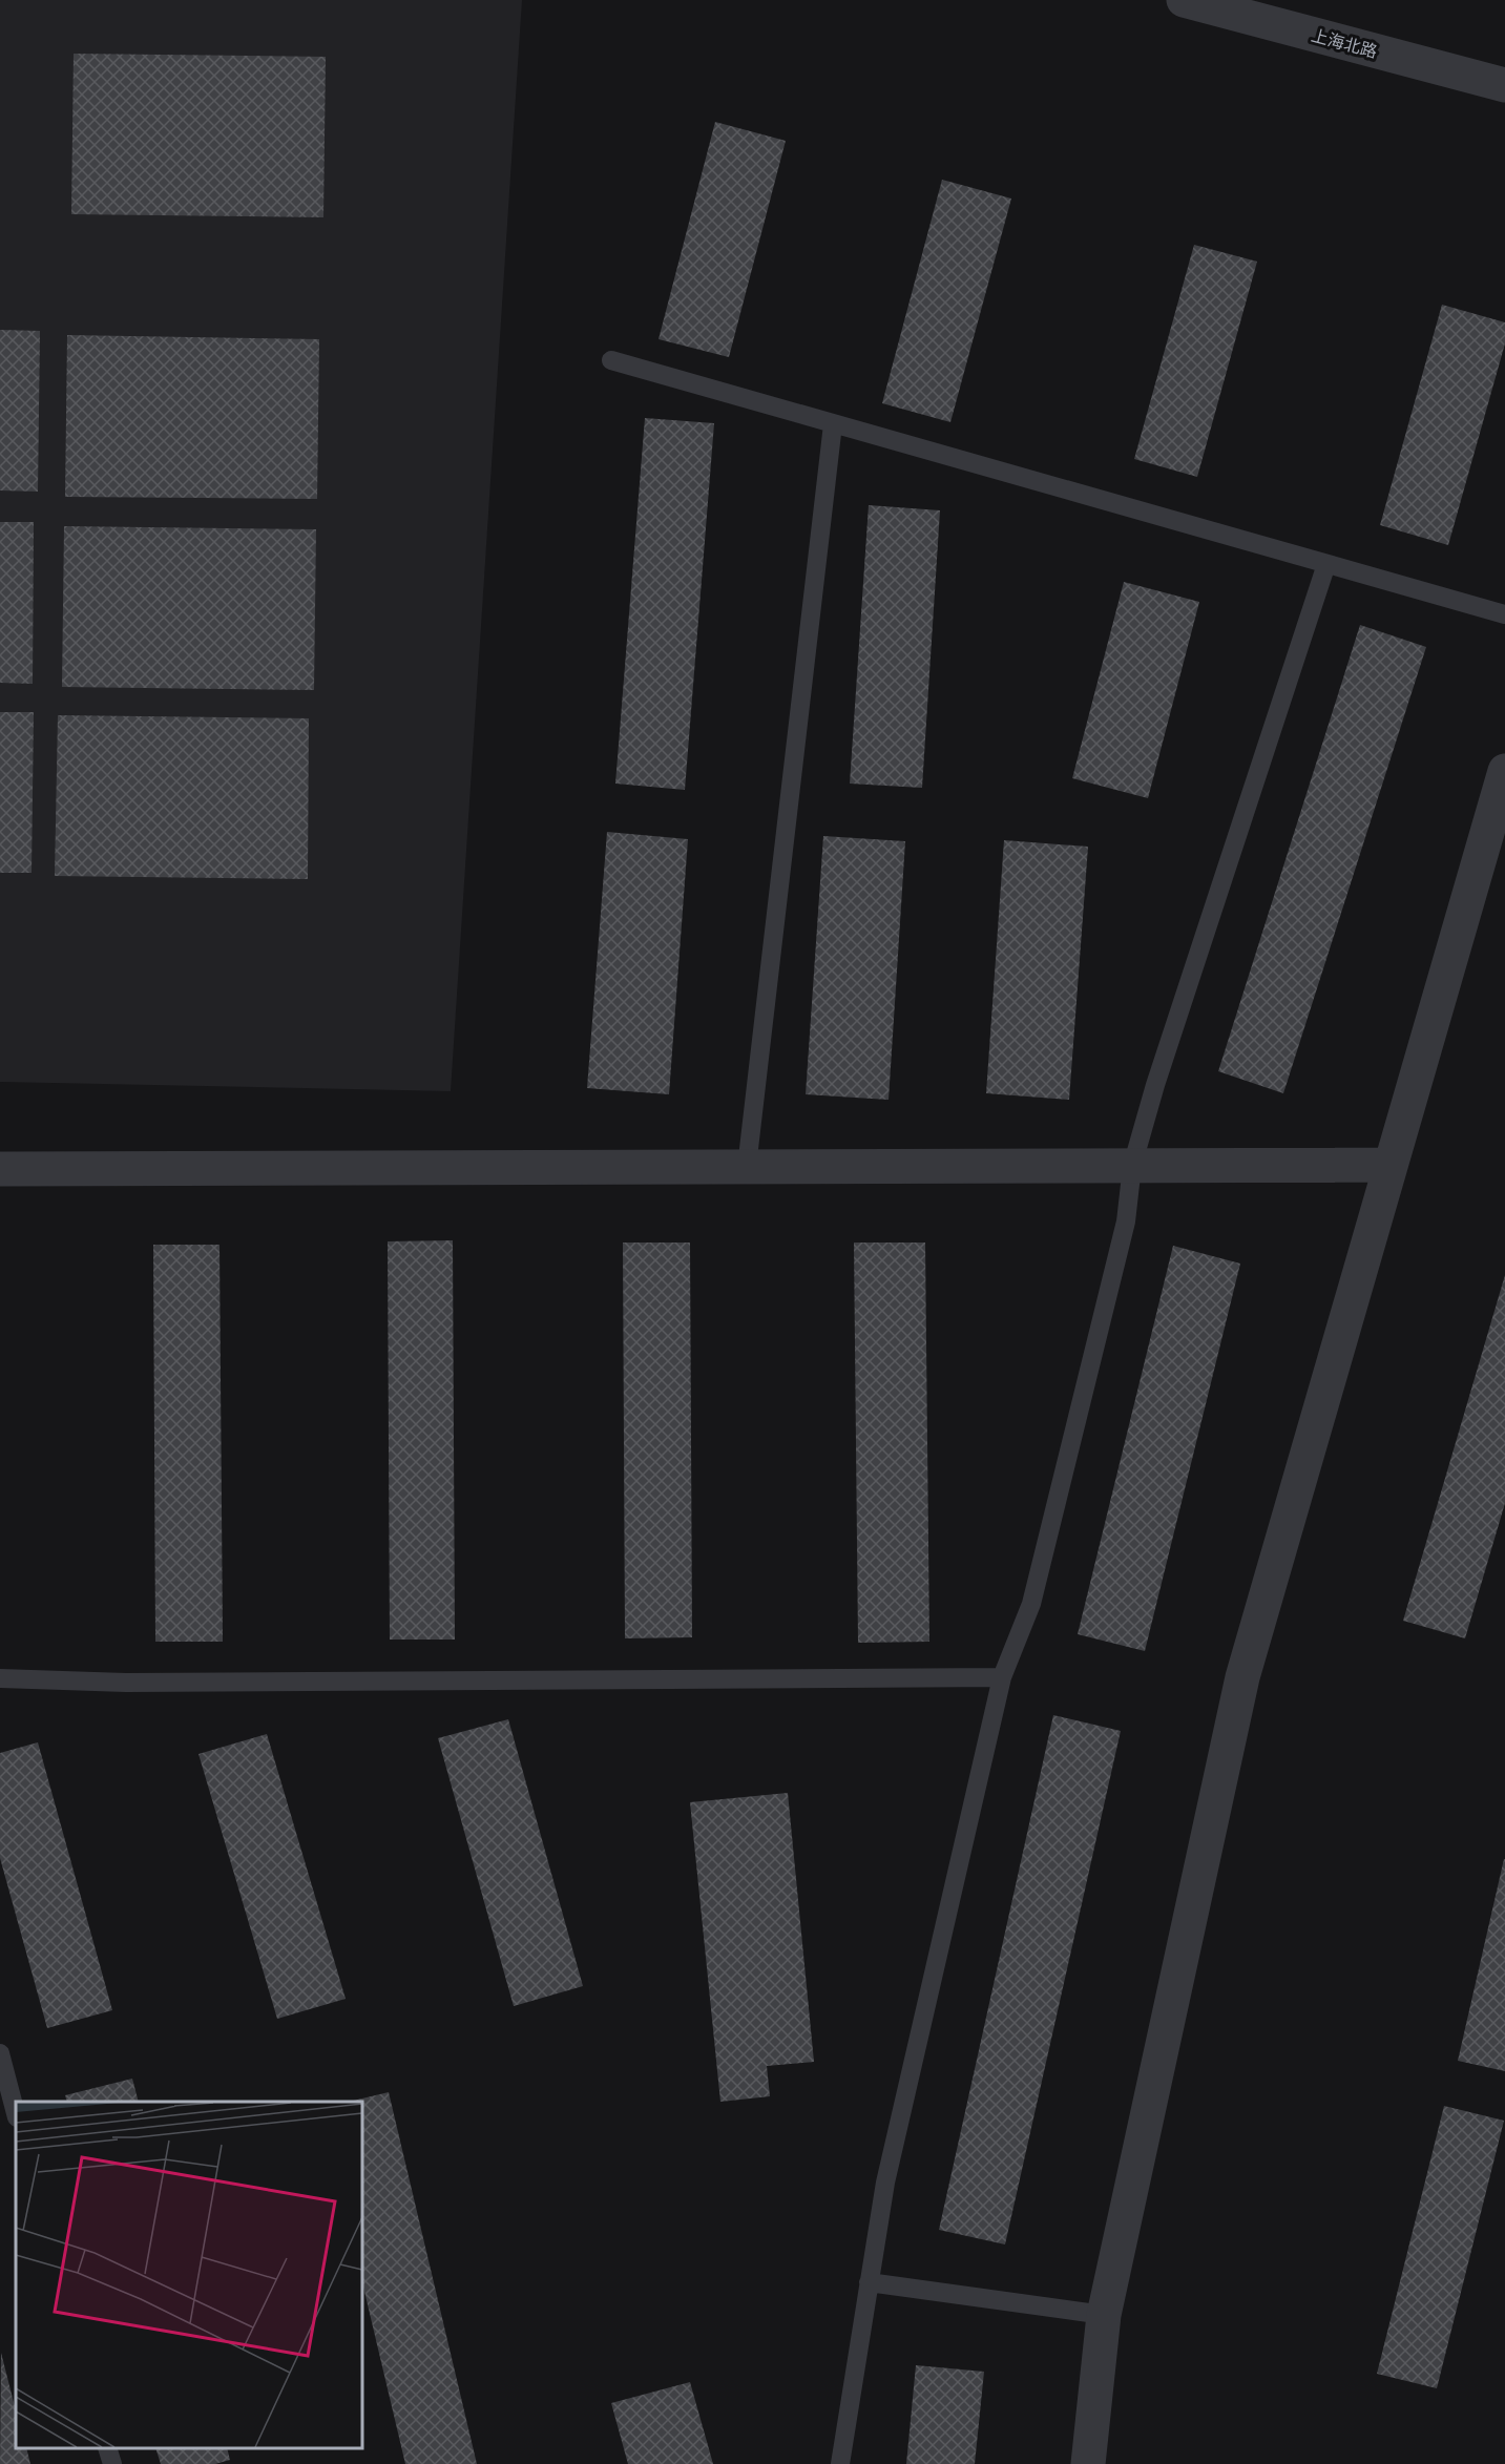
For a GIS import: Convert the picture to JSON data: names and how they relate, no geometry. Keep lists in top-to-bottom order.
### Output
{
  "streets": {
    "street": ["上海北路"]
  }
}
